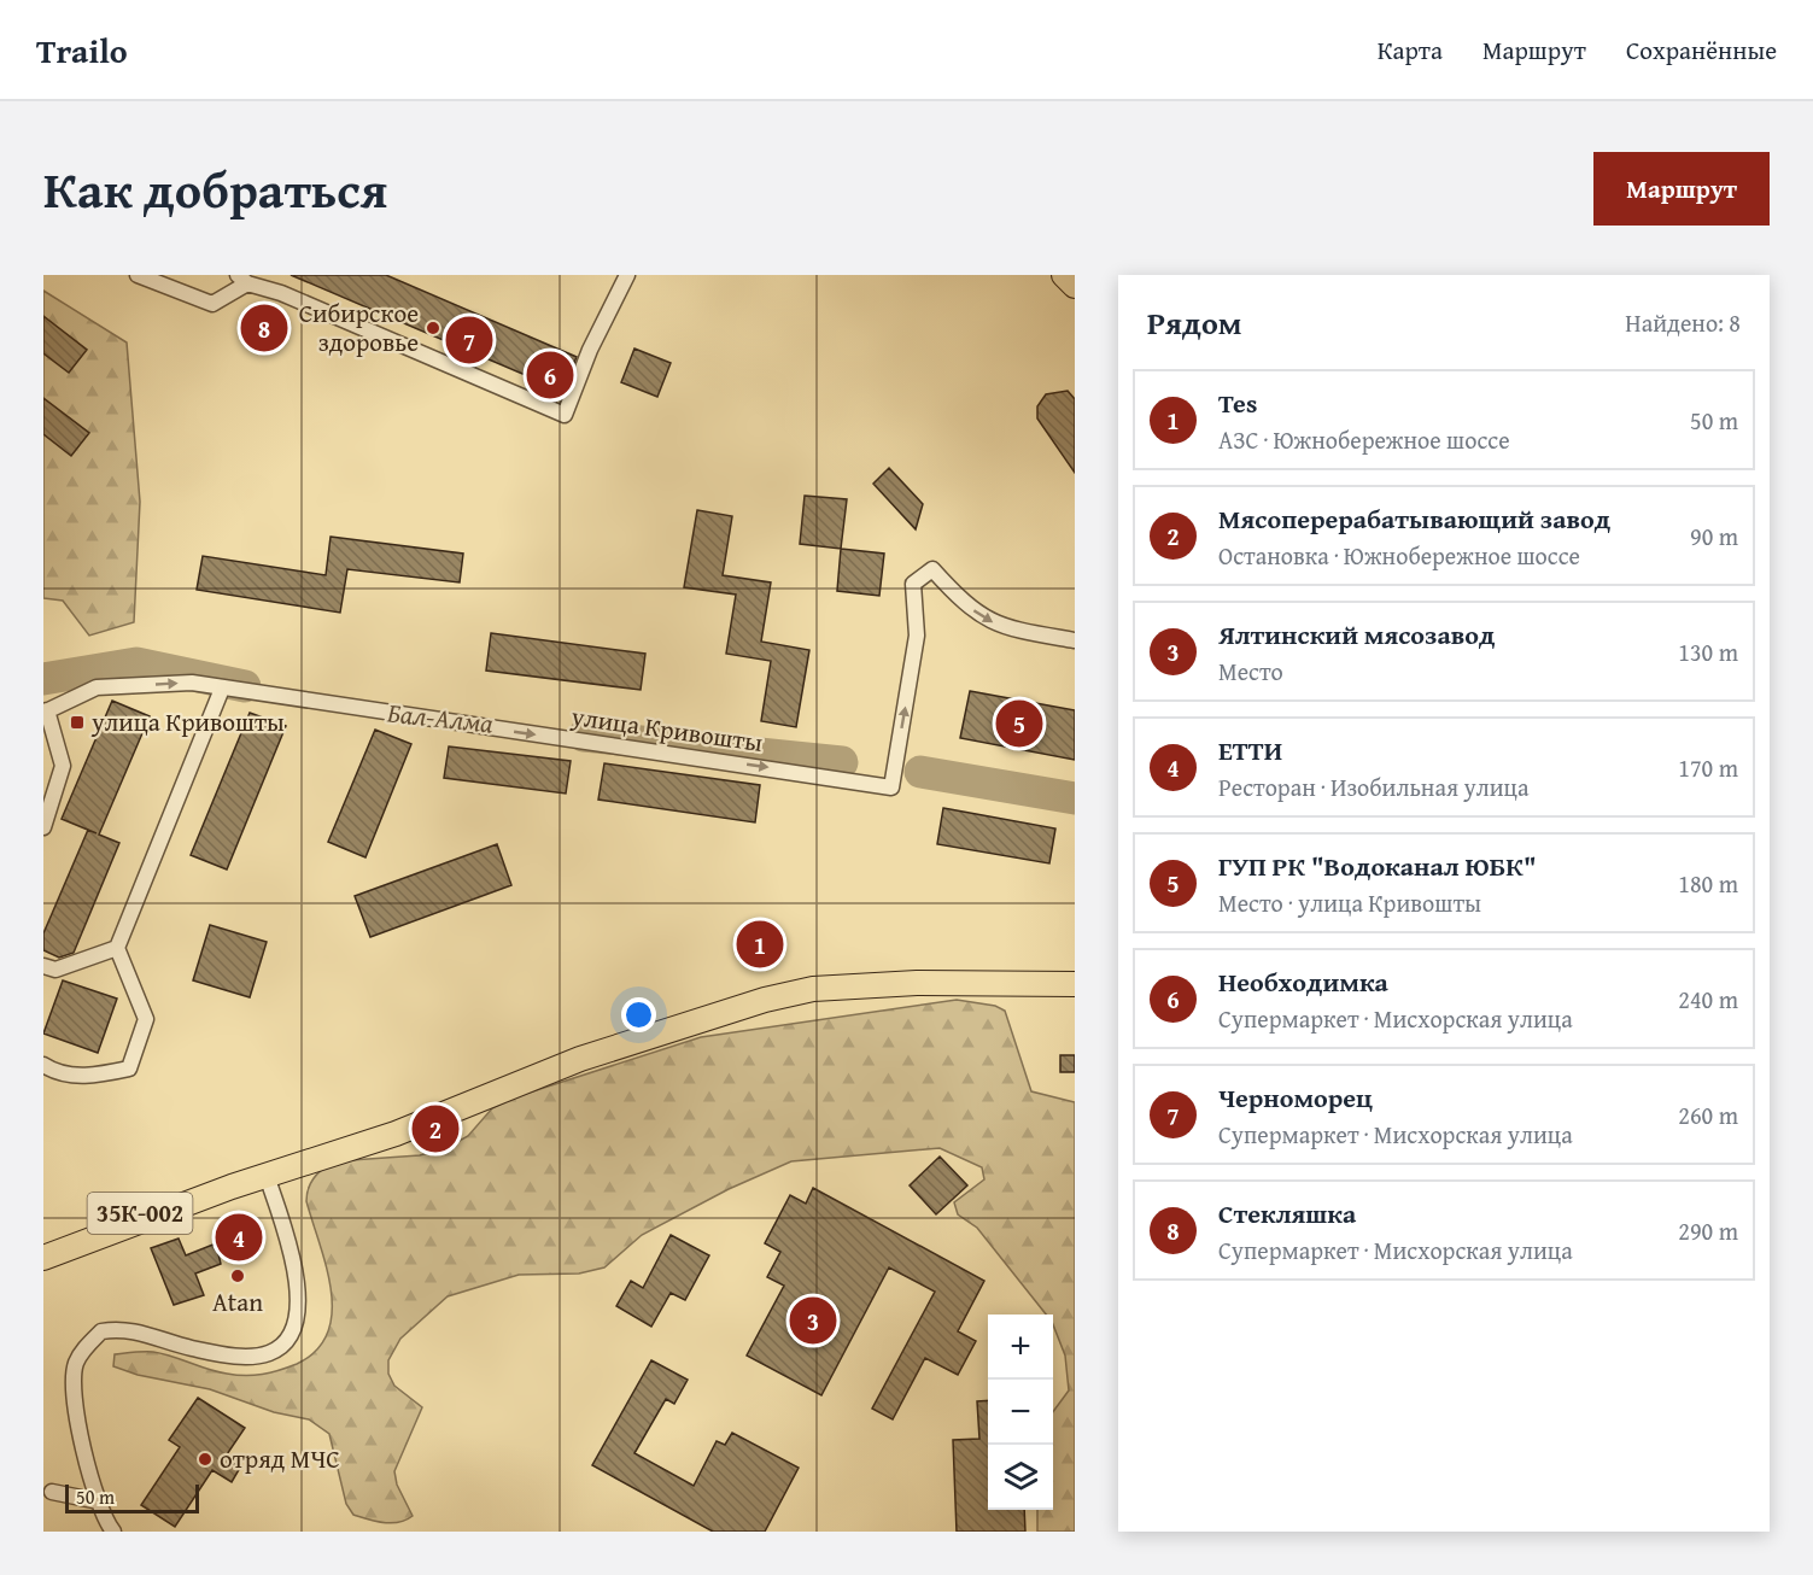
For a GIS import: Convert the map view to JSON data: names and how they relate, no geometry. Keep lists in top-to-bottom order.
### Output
{
  "streets": {
    "highway": ["35К-002"],
    "street": ["улица Кривошты"]
  },
  "one_way": ["улица Кривошты"],
  "water": ["Бал-Алма"],
  "places": {
    "other": ["Сибирское здоровье", "Atan", "отряд МЧС"],
    "transit": ["улица Кривошты"]
  },
  "scale_bar": "50 m",
  "page": {
    "header": "Trailo",
    "nav": ["Карта", "Маршрут", "Сохранённые"],
    "title": "Как добраться",
    "buttons": "Маршрут",
    "heading": ["Рядом", "Найдено: 8"],
    "pins": [
      "8",
      "7",
      "6",
      "5",
      "1",
      "2",
      "4",
      "3"
    ],
    "list": [
      {
        "mark": "1",
        "name": "Tes",
        "note": "АЗС · Южнобережное шоссе",
        "value": "50 m"
      },
      {
        "mark": "2",
        "name": "Мясоперерабатывающий завод",
        "note": "Остановка · Южнобережное шоссе",
        "value": "90 m"
      },
      {
        "mark": "3",
        "name": "Ялтинский мясозавод",
        "note": "Место",
        "value": "130 m"
      },
      {
        "mark": "4",
        "name": "ЕТТИ",
        "note": "Ресторан · Изобильная улица",
        "value": "170 m"
      },
      {
        "mark": "5",
        "name": "ГУП РК \"Водоканал ЮБК\"",
        "note": "Место · улица Кривошты",
        "value": "180 m"
      },
      {
        "mark": "6",
        "name": "Необходимка",
        "note": "Супермаркет · Мисхорская улица",
        "value": "240 m"
      },
      {
        "mark": "7",
        "name": "Черноморец",
        "note": "Супермаркет · Мисхорская улица",
        "value": "260 m"
      },
      {
        "mark": "8",
        "name": "Стекляшка",
        "note": "Супермаркет · Мисхорская улица",
        "value": "290 m"
      }
    ],
    "map_buttons": ["+", "−"],
    "scale": "50 m"
  }
}
